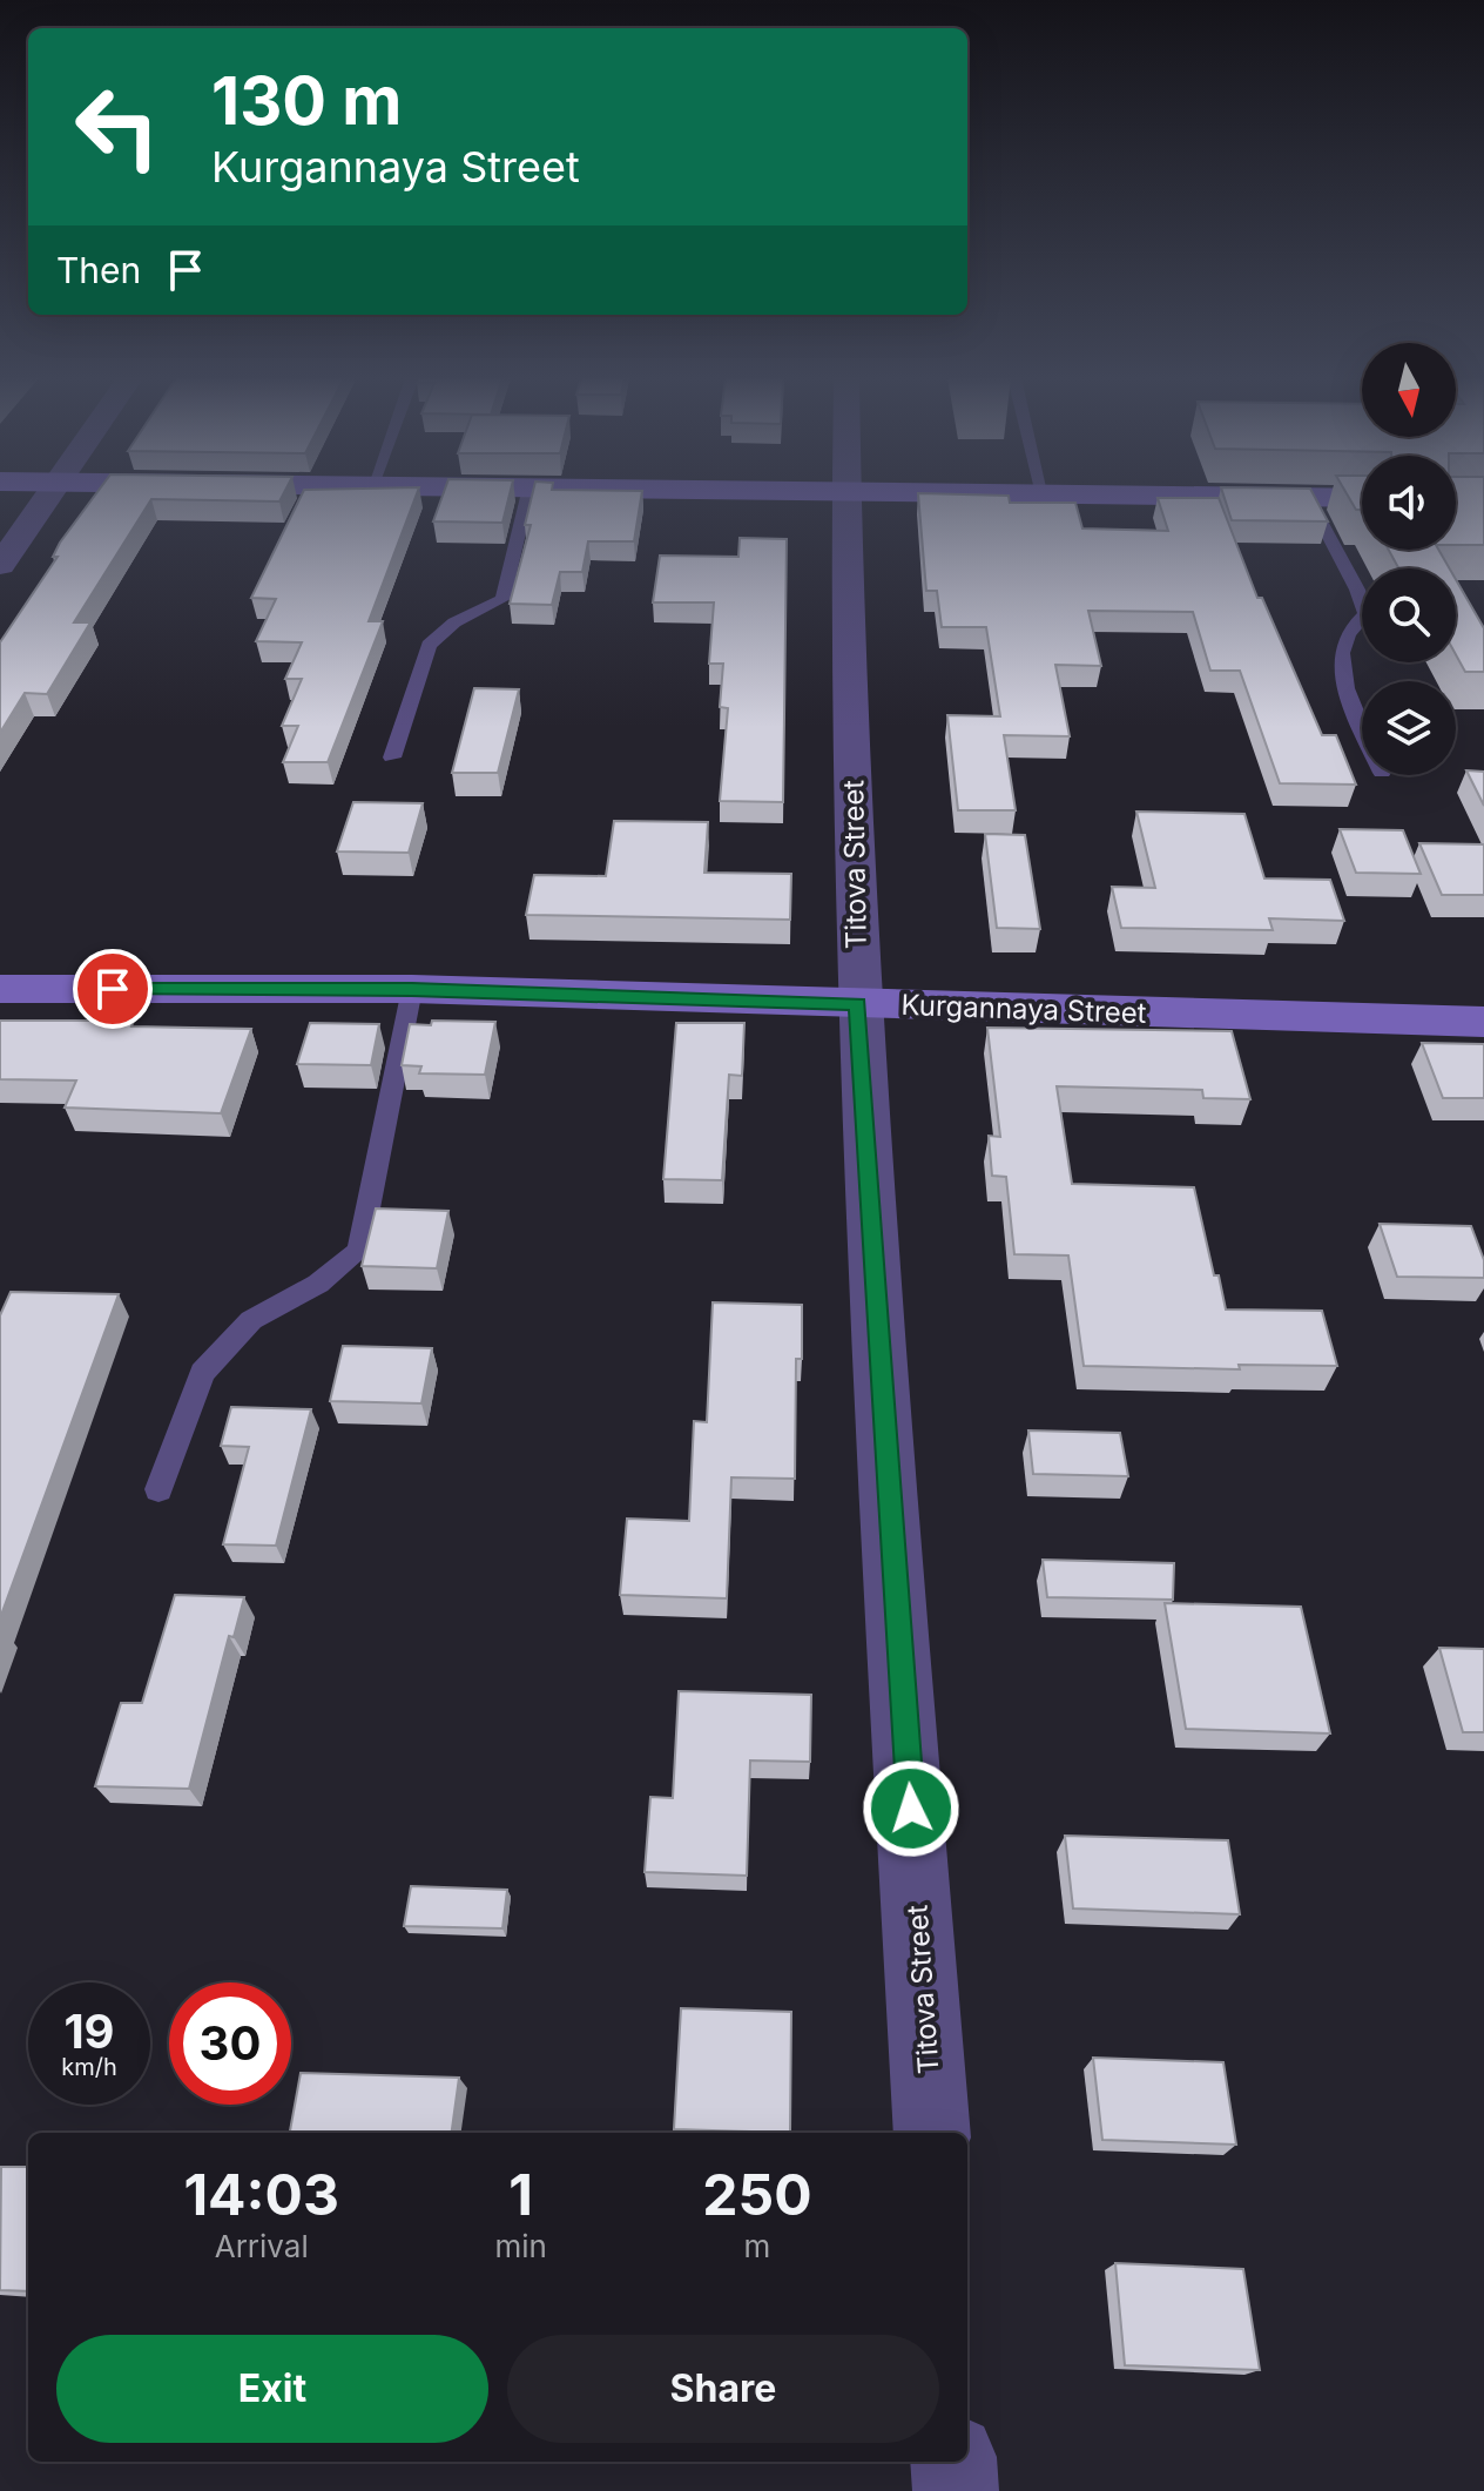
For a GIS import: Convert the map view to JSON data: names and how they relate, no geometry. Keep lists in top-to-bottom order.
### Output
{
  "streets": {
    "street": ["Titova Street", "Kurgannaya Street"]
  },
  "crossings": [
    ["Titova Street", "Kurgannaya Street"]
  ],
  "north": "bottom",
  "page": {
    "turn": ["130 m", "Kurgannaya Street"],
    "then": "Then",
    "speed": "19 km/h",
    "limit": "30",
    "eta": [
      "14:03",
      "Arrival",
      "1",
      "min",
      "250",
      "m"
    ],
    "buttons": ["Exit", "Share"]
  }
}
